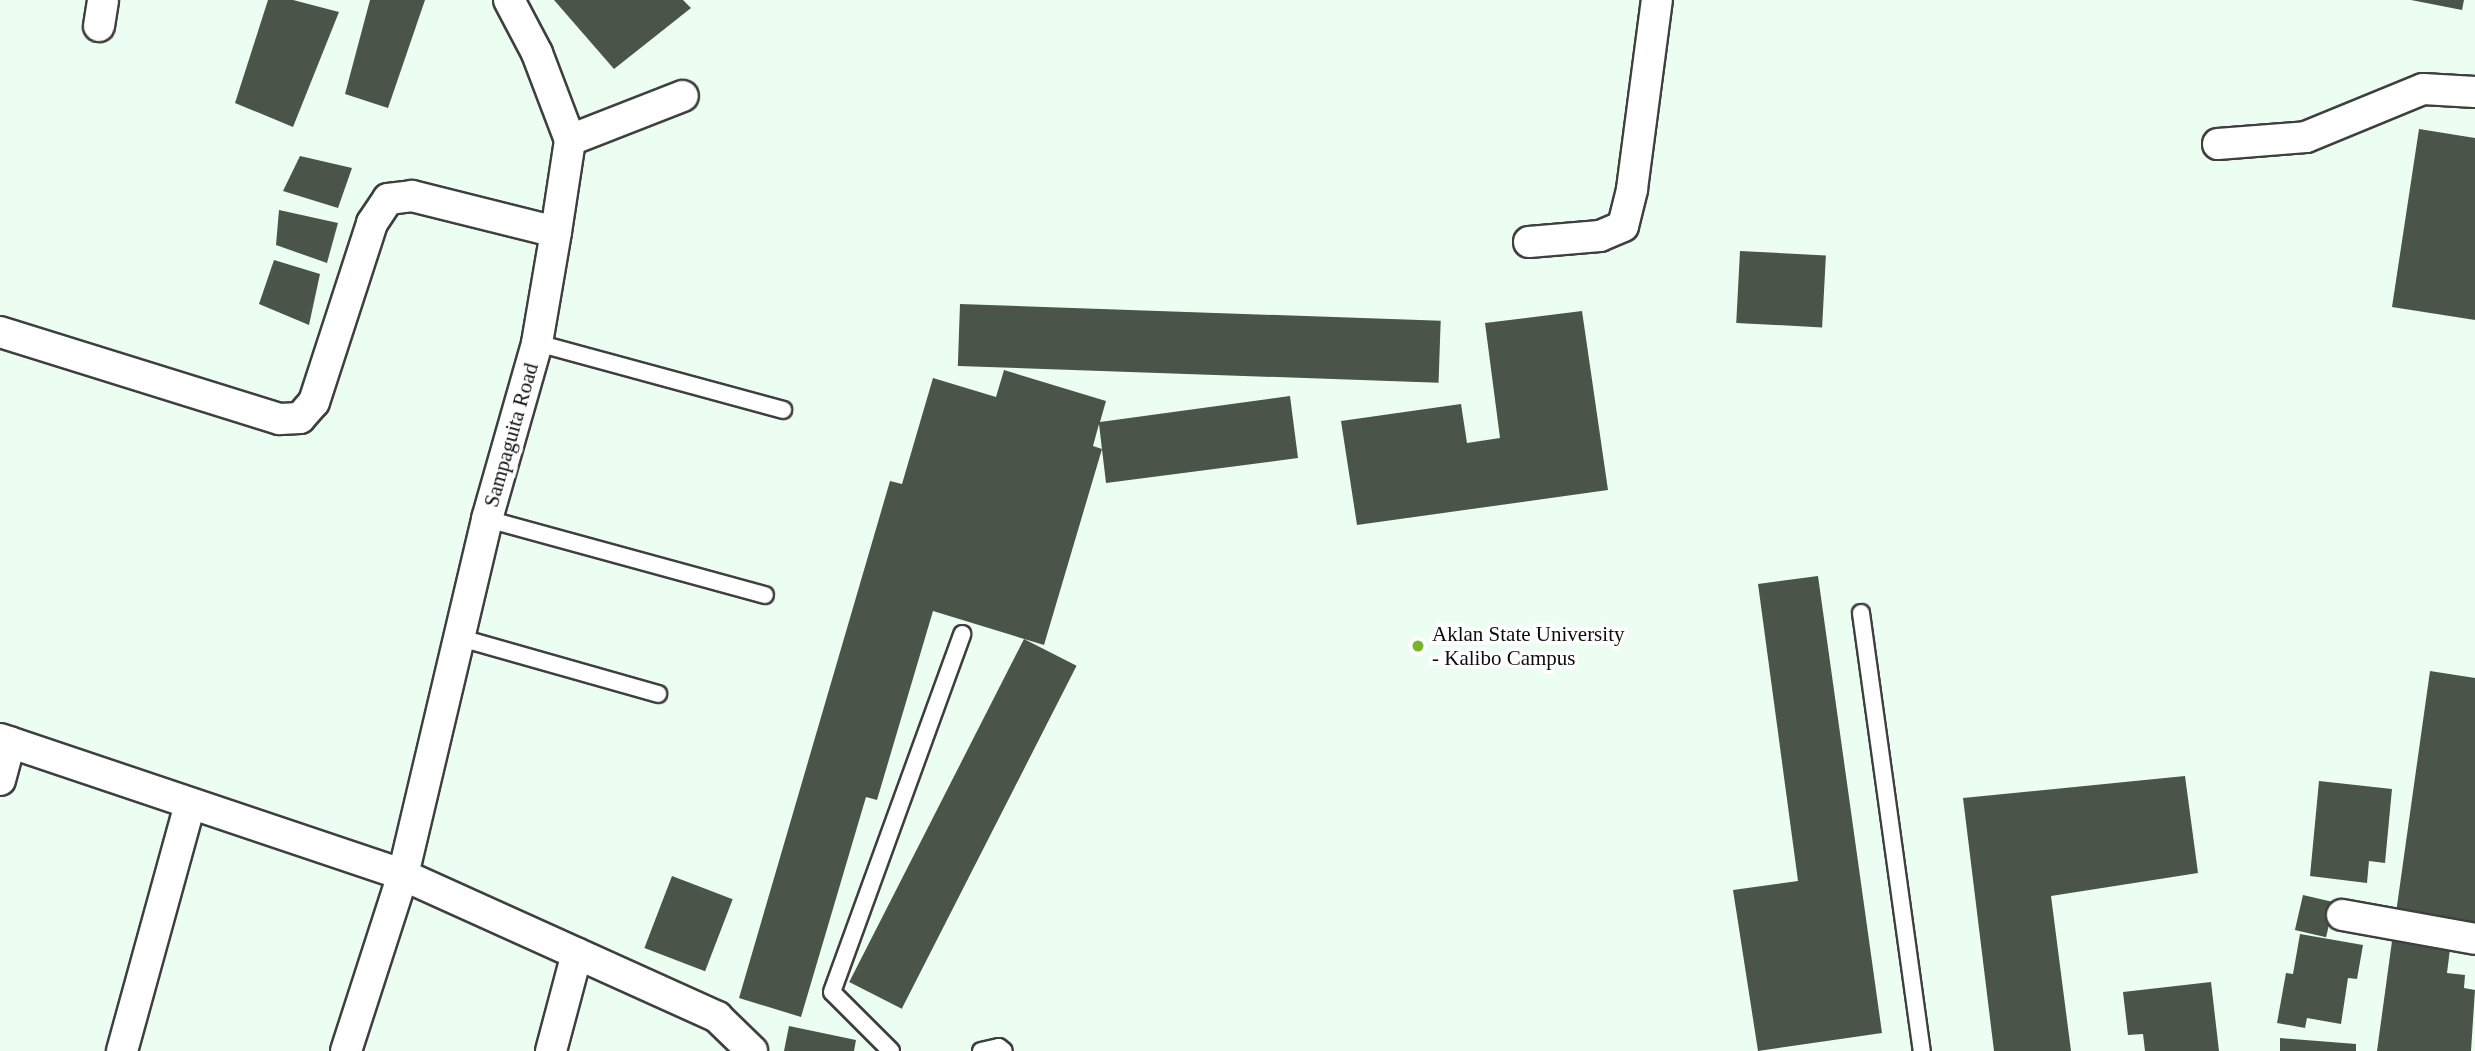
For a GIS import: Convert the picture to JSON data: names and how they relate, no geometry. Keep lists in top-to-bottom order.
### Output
{
  "streets": {
    "street": ["Sampaguita Road"]
  },
  "places": ["Aklan State University - Kalibo Campus"]
}
